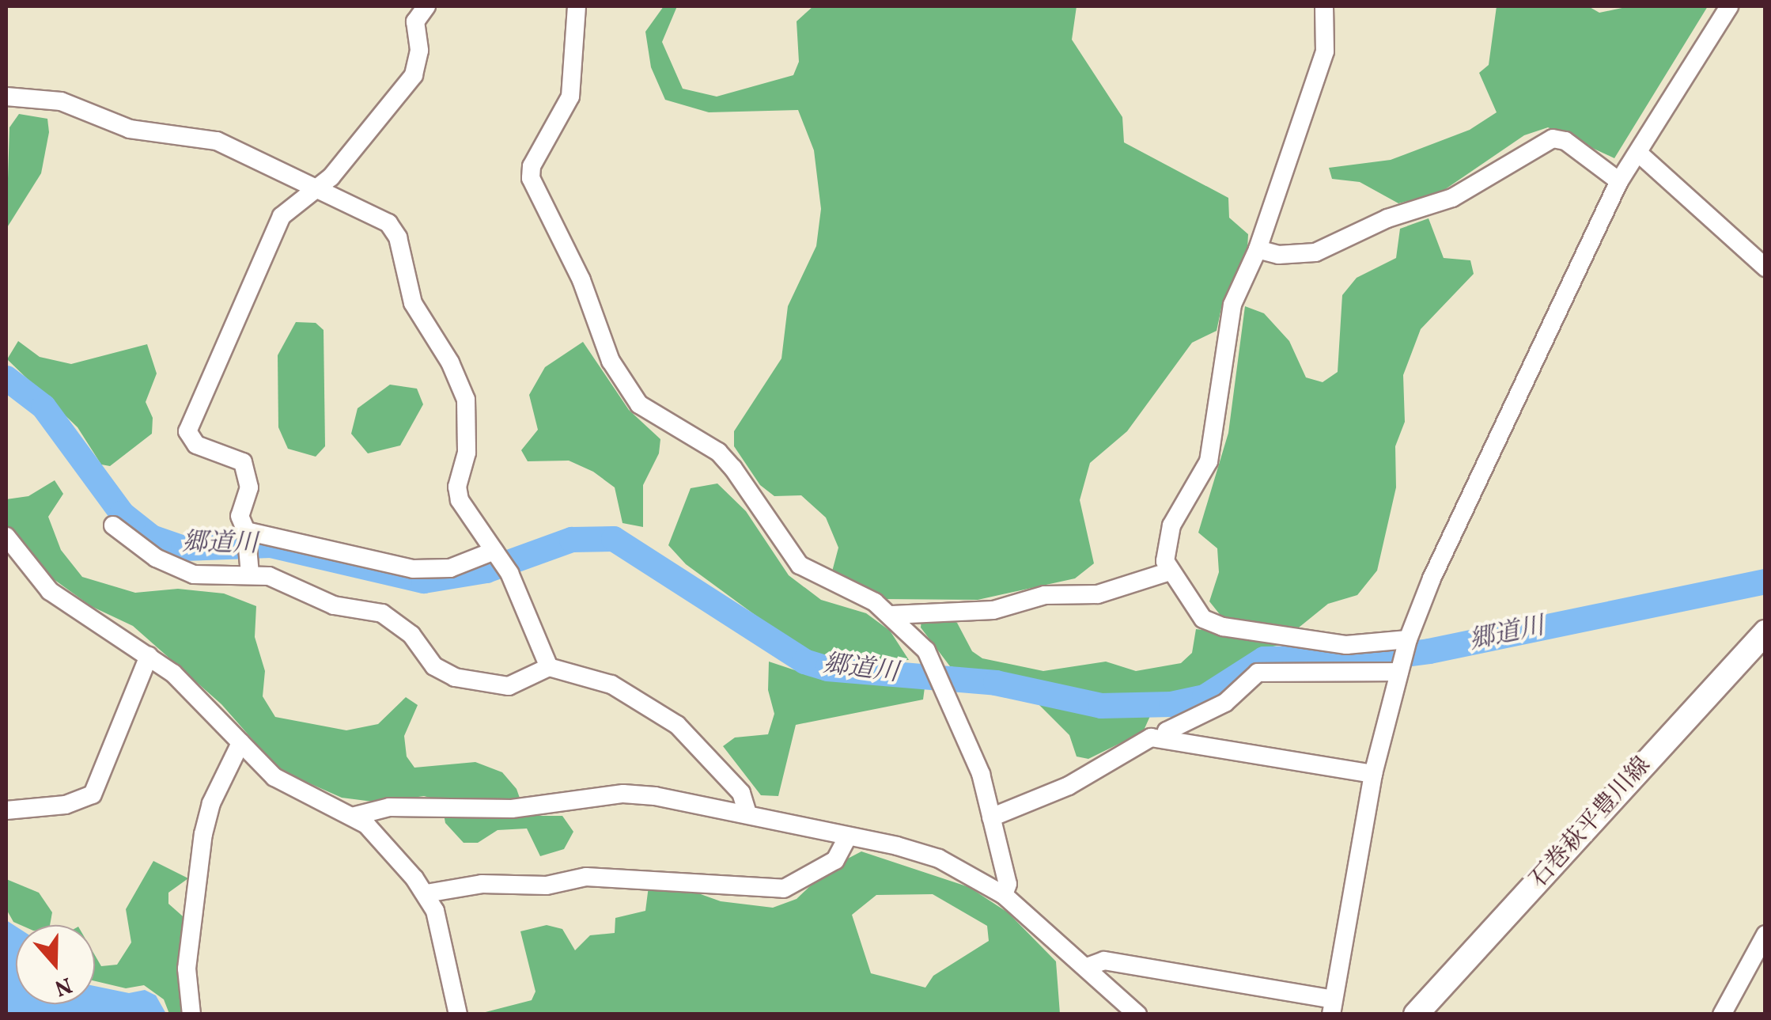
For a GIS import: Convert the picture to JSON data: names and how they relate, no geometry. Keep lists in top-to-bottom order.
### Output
{
  "streets": {
    "main road": ["石巻萩平豊川線"]
  },
  "water": ["郷道川"],
  "north": "bottom"
}
